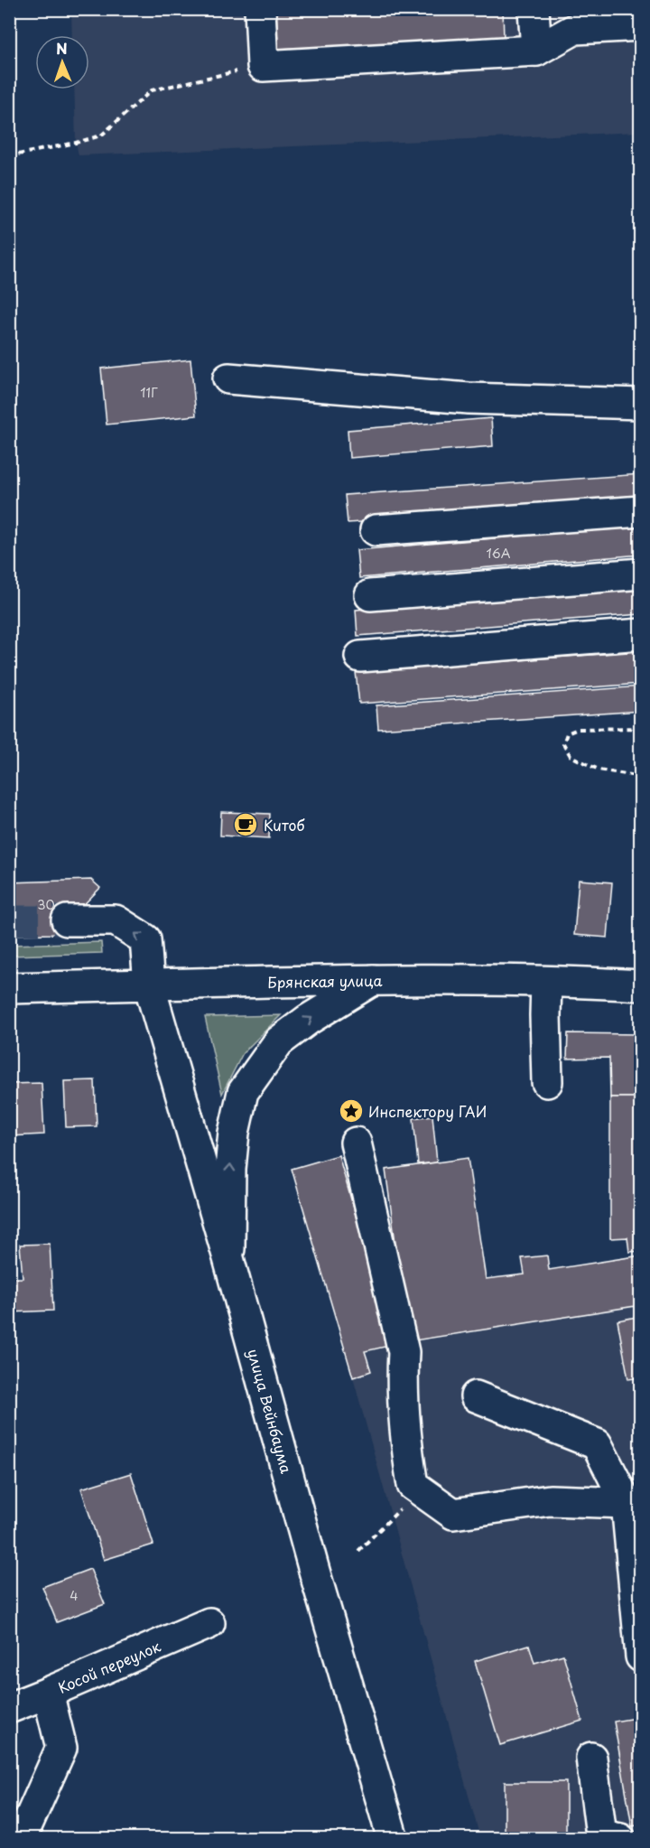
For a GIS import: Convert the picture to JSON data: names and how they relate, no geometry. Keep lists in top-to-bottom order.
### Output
{
  "streets": {
    "main road": ["Брянская улица", "улица Вейнбаума", "Косой переулок"]
  },
  "crossings": [
    ["Брянская улица", "улица Вейнбаума"]
  ],
  "places": {
    "cafe": ["Китоб"],
    "place": ["Инспектору ГАИ"]
  },
  "house_numbers": [
    "11Г",
    "16А",
    "30",
    "4"
  ],
  "north": "top"
}
